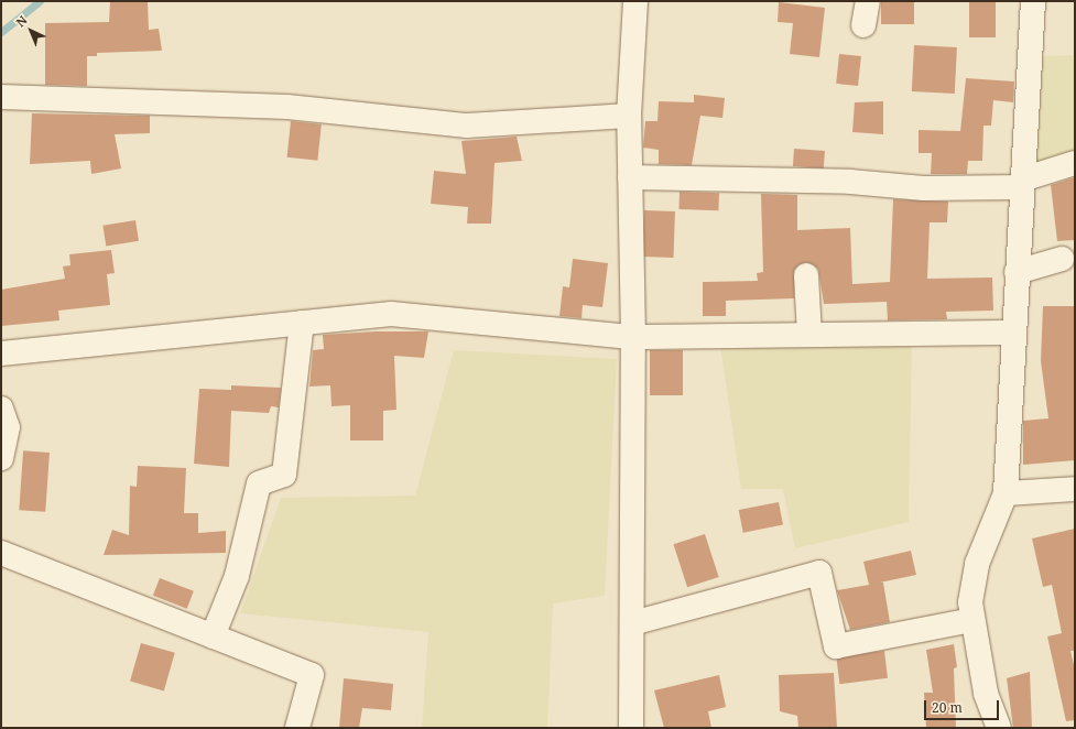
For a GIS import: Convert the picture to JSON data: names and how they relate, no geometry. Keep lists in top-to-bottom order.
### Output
{
  "scale_bar": "20 m",
  "north": "top left"
}
